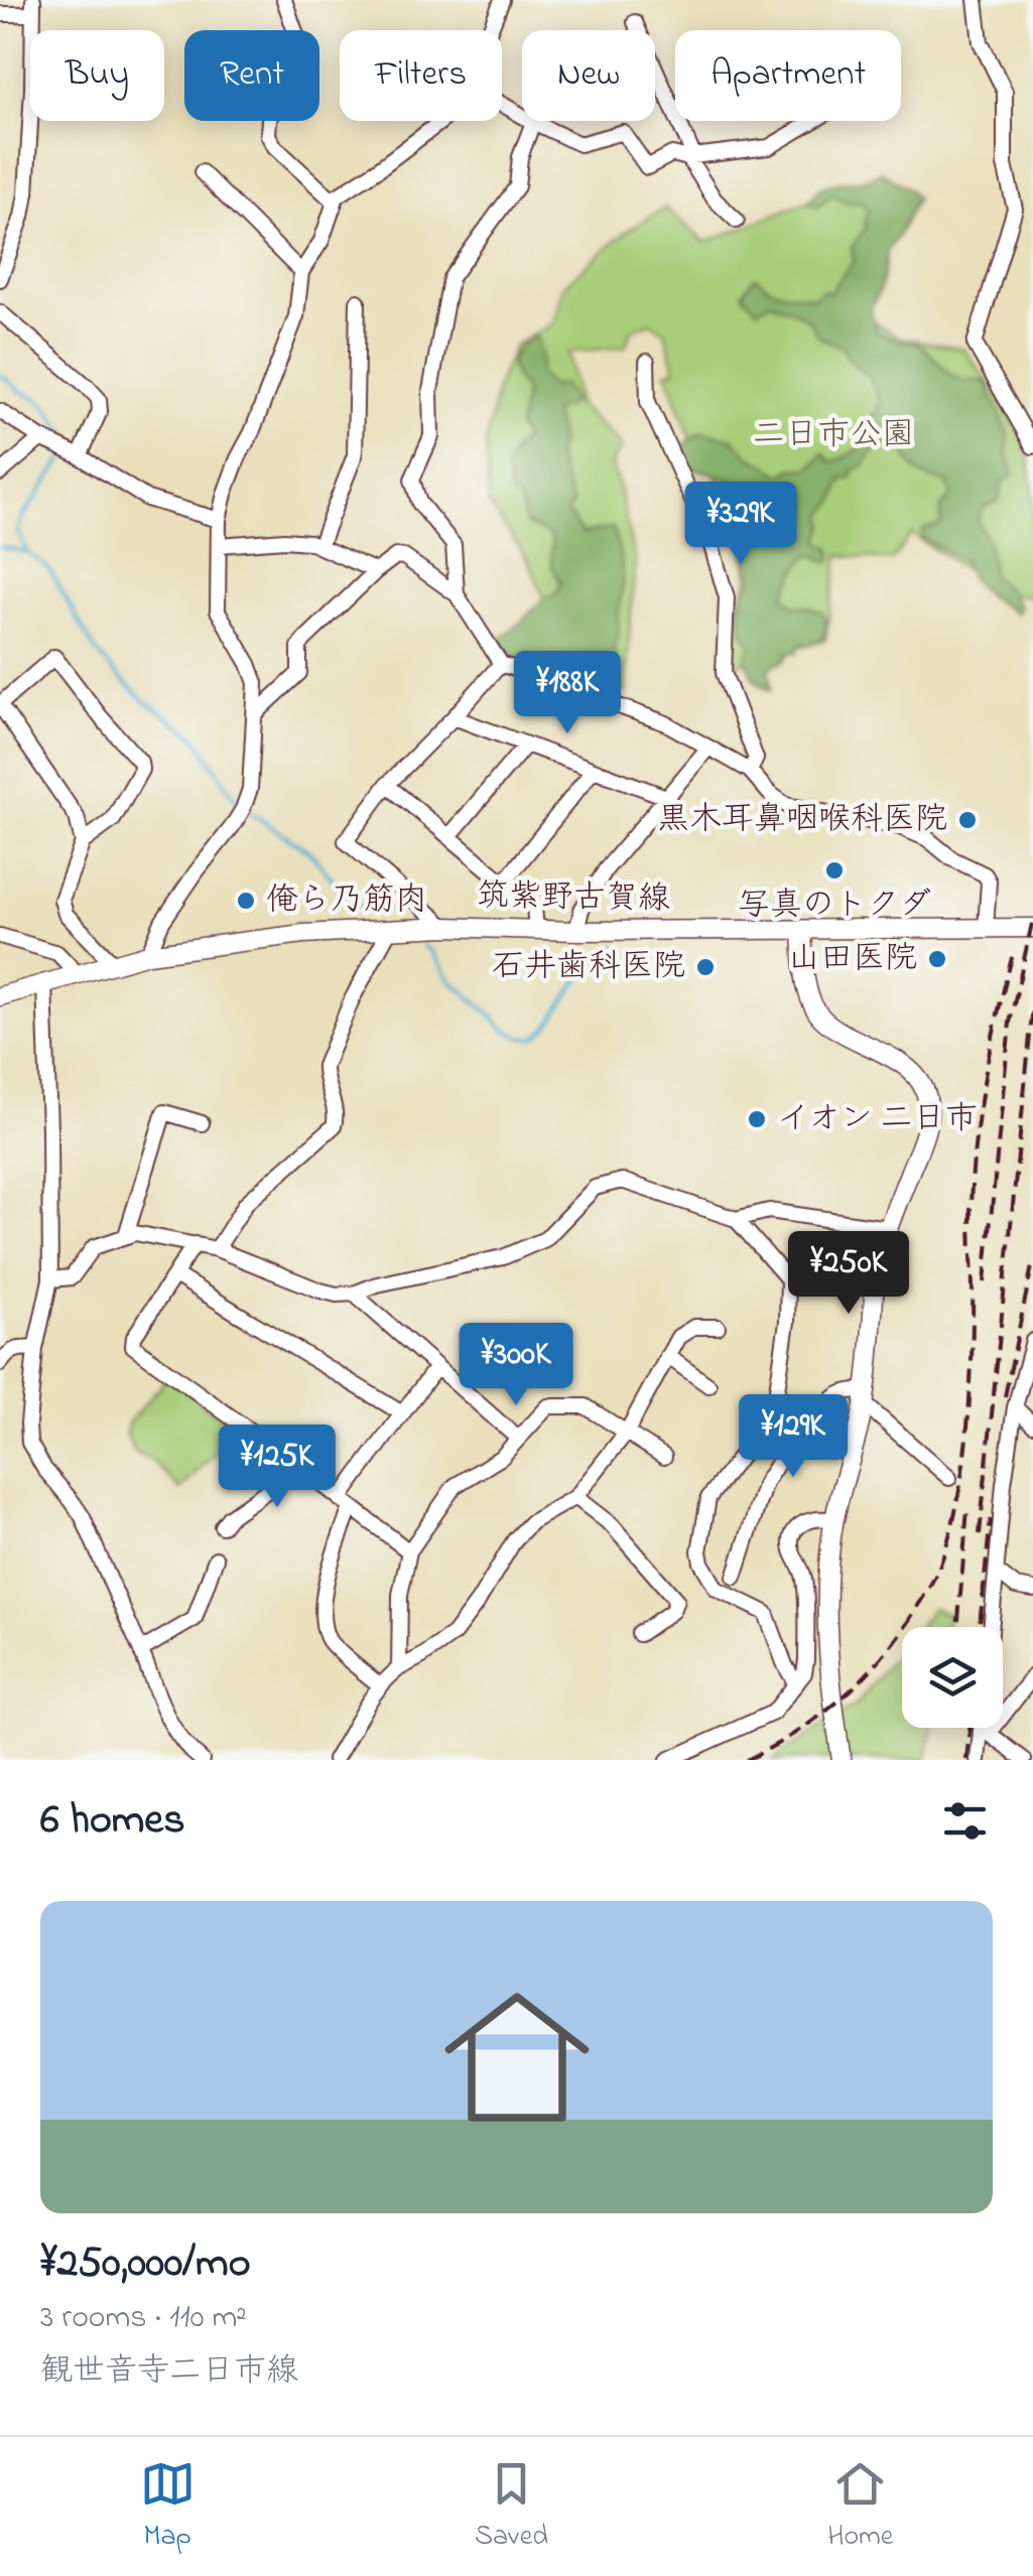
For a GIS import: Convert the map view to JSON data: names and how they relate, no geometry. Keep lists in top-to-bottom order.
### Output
{
  "streets": {
    "main road": ["筑紫野古賀線"]
  },
  "parks": ["二日市公園"],
  "places": [
    "黒木耳鼻咽喉科医院",
    "写真のトクダ",
    "俺ら乃筋肉",
    "山田医院",
    "石井歯科医院",
    "イオン 二日市"
  ],
  "page": {
    "chip": [
      "Buy",
      "Rent",
      "Filters",
      "New",
      "Apartment"
    ],
    "price": [
      "¥329K",
      "¥188K",
      "¥250K",
      "¥300K",
      "¥129K",
      "¥125K"
    ],
    "heading": "6 homes",
    "list": [
      {
        "name": "¥250,000/mo",
        "note": "3 rooms · 110 m² · 観世音寺二日市線"
      }
    ],
    "tabs": ["Map", "Saved", "Home"]
  }
}
